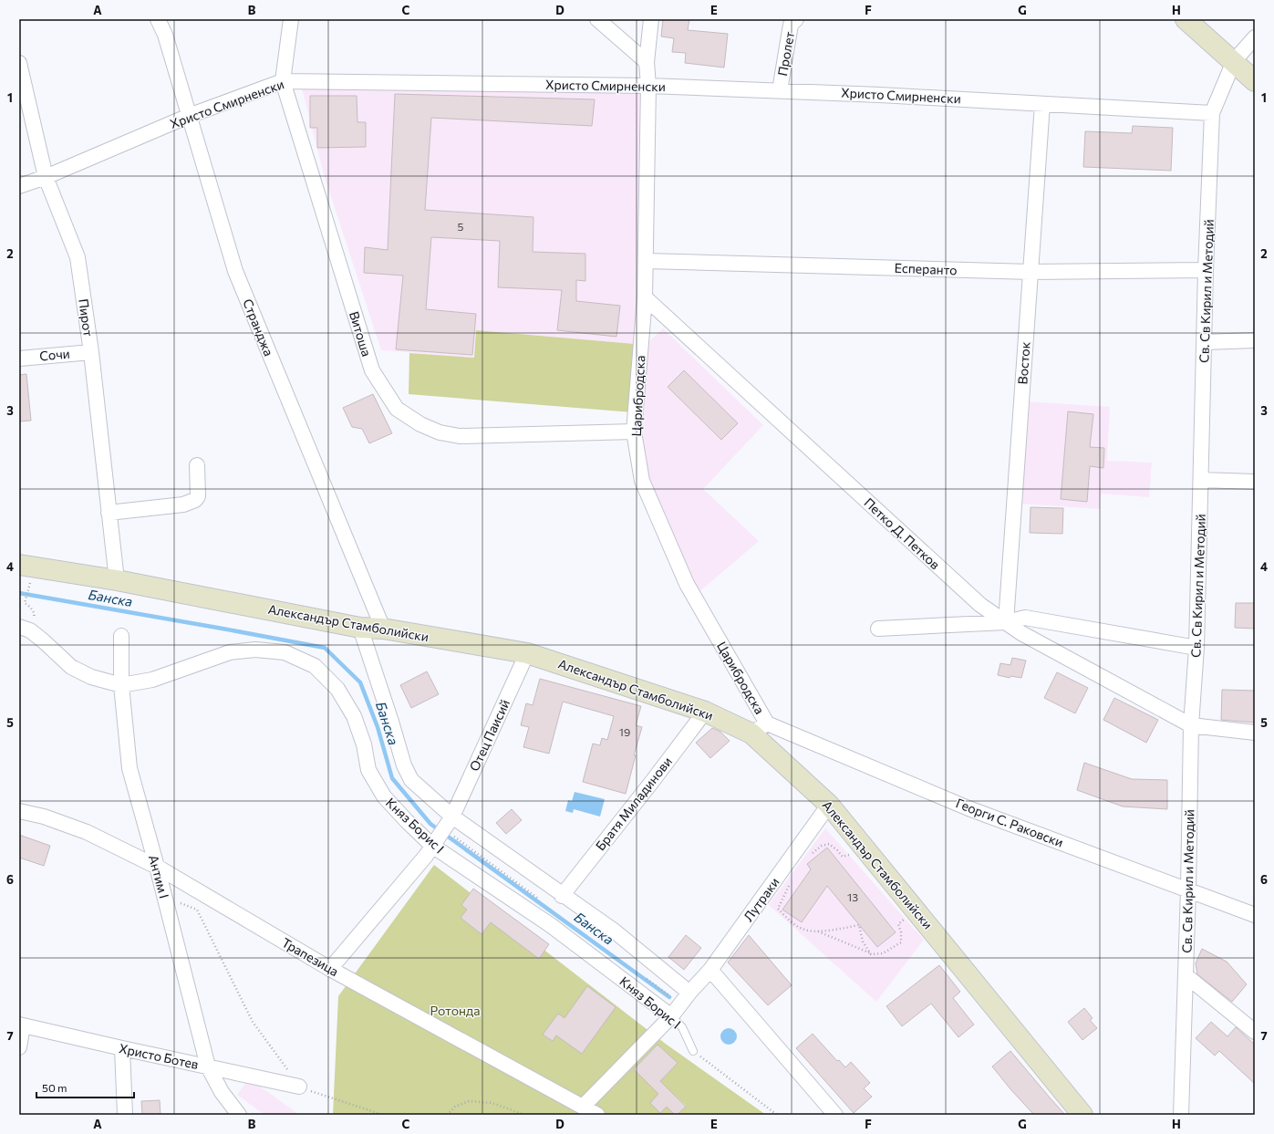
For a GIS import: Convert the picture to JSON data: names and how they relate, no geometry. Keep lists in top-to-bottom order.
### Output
{
  "streets": {
    "street": [
      "Пролет",
      "Христо Смирненски",
      "Есперанто",
      "Св. Св Кирил и Методий",
      "Пирот",
      "Странджа",
      "Витоша",
      "Сочи",
      "Восток",
      "Царибродска",
      "Петко Д. Петков",
      "Александър Стамболийски",
      "Отец Паисий",
      "Братя Миладинови",
      "Георги С. Раковски",
      "Княз Борис I",
      "Антим I",
      "Лутраки",
      "Трапезица",
      "Христо Ботев"
    ]
  },
  "crossings": [
    ["Пролет", "Христо Смирненски"],
    ["Христо Смирненски", "Св. Св Кирил и Методий"],
    ["Христо Смирненски", "Пирот"],
    ["Христо Смирненски", "Странджа"],
    ["Христо Смирненски", "Витоша"],
    ["Христо Смирненски", "Восток"],
    ["Христо Смирненски", "Царибродска"],
    ["Есперанто", "Св. Св Кирил и Методий"],
    ["Есперанто", "Восток"],
    ["Есперанто", "Царибродска"],
    ["Св. Св Кирил и Методий", "Петко Д. Петков"],
    ["Св. Св Кирил и Методий", "Георги С. Раковски"],
    ["Пирот", "Сочи"],
    ["Пирот", "Александър Стамболийски"],
    ["Странджа", "Александър Стамболийски"],
    ["Витоша", "Царибродска"],
    ["Восток", "Петко Д. Петков"],
    ["Царибродска", "Петко Д. Петков"],
    ["Царибродска", "Александър Стамболийски"],
    ["Царибродска", "Георги С. Раковски"],
    ["Александър Стамболийски", "Отец Паисий"],
    ["Александър Стамболийски", "Братя Миладинови"],
    ["Александър Стамболийски", "Георги С. Раковски"],
    ["Александър Стамболийски", "Лутраки"],
    ["Отец Паисий", "Княз Борис I"],
    ["Княз Борис I", "Антим I"],
    ["Княз Борис I", "Лутраки"],
    ["Антим I", "Трапезица"],
    ["Антим I", "Христо Ботев"],
    ["Лутраки", "Трапезица"]
  ],
  "water": ["Банска"],
  "parks": ["Ротонда"],
  "house_numbers": ["5", "19", "13"],
  "scale_bar": "50 m",
  "grid": {
    "columns": [
      "A",
      "B",
      "C",
      "D",
      "E",
      "F",
      "G",
      "H"
    ],
    "rows": [
      "1",
      "2",
      "3",
      "4",
      "5",
      "6",
      "7"
    ]
  }
}
